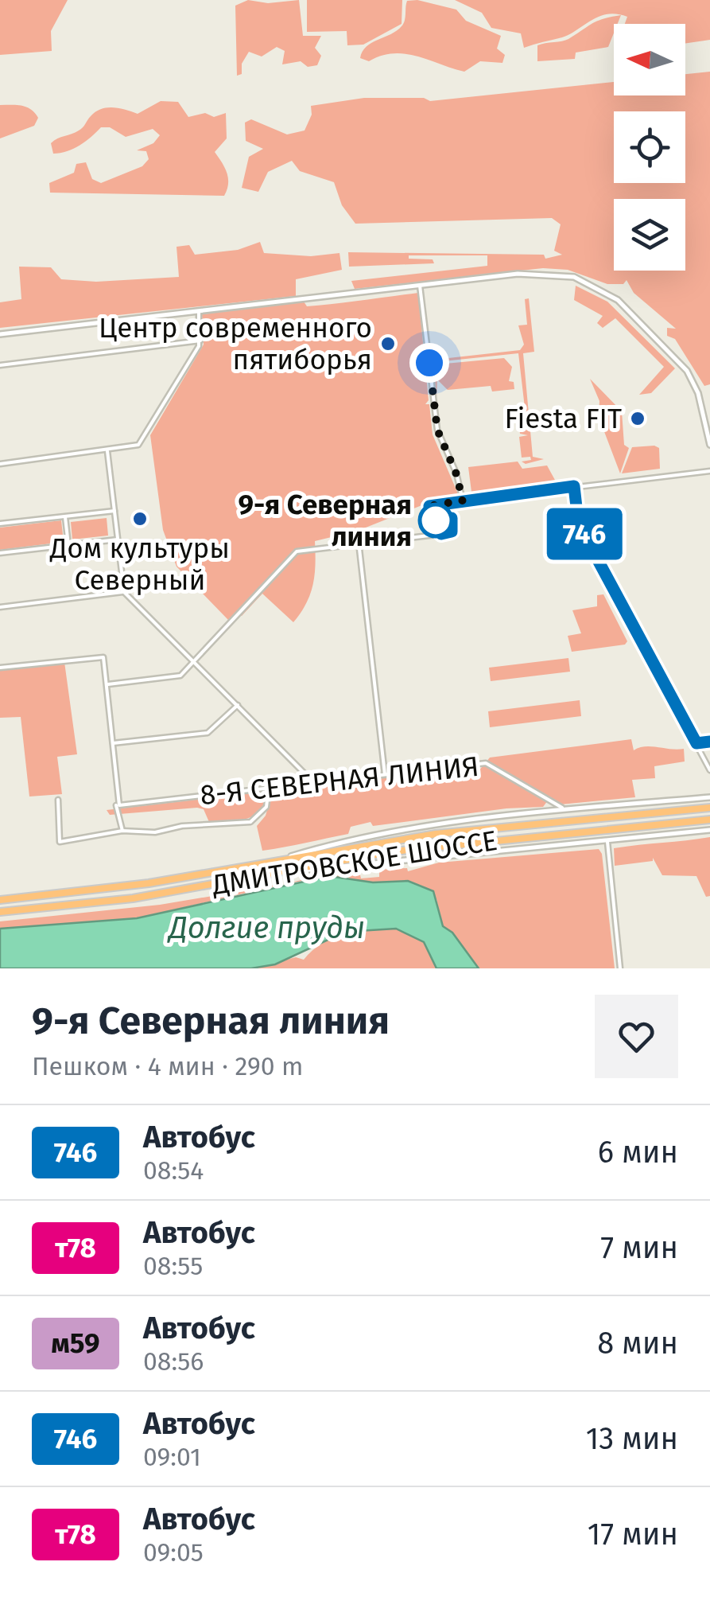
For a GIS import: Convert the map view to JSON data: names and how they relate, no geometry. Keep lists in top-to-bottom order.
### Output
{
  "streets": {
    "highway": ["ДМИТРОВСКОЕ ШОССЕ"],
    "street": ["8-Я СЕВЕРНАЯ ЛИНИЯ"]
  },
  "water": ["Долгие пруды"],
  "places": [
    "Центр современного пятиборья",
    "Fiesta FIT",
    "Дом культуры Северный",
    "9-я Северная линия"
  ],
  "lines": ["bus line 746"],
  "north": "left",
  "page": {
    "on_map": "746",
    "heading": ["9-я Северная линия", "Пешком · 4 мин · 290 m"],
    "list": [
      {
        "mark": "746",
        "name": "Автобус",
        "note": "08:54",
        "value": "6 мин"
      },
      {
        "mark": "т78",
        "name": "Автобус",
        "note": "08:55",
        "value": "7 мин"
      },
      {
        "mark": "м59",
        "name": "Автобус",
        "note": "08:56",
        "value": "8 мин"
      },
      {
        "mark": "746",
        "name": "Автобус",
        "note": "09:01",
        "value": "13 мин"
      },
      {
        "mark": "т78",
        "name": "Автобус",
        "note": "09:05",
        "value": "17 мин"
      }
    ]
  }
}
